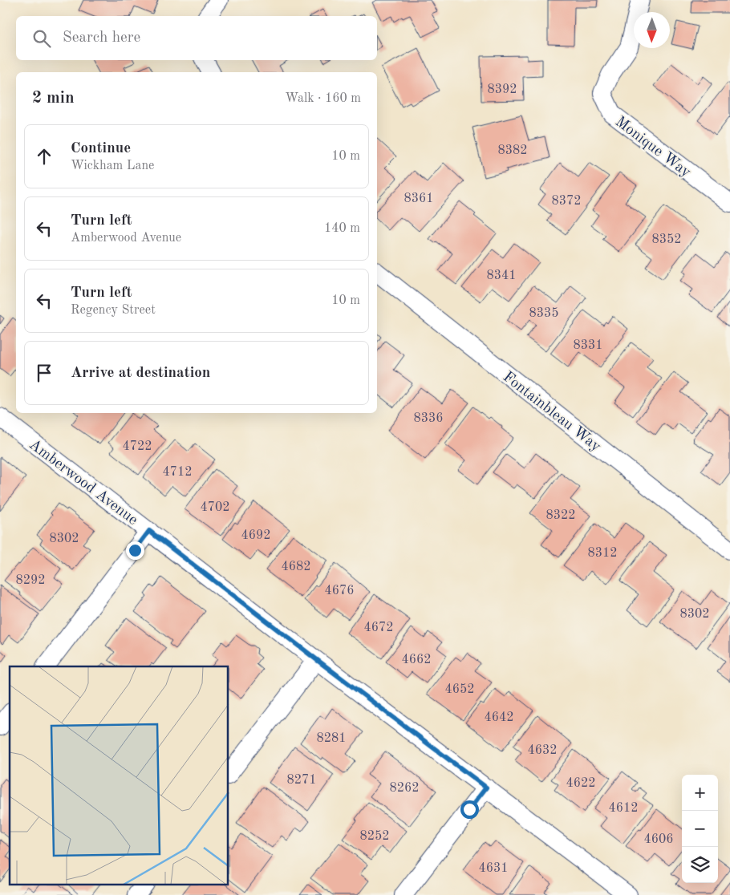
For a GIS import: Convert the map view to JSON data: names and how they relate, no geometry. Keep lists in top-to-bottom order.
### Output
{
  "streets": {
    "street": ["Monique Way", "Fontainbleau Way", "Amberwood Avenue"]
  },
  "house_numbers": [
    "8392",
    "8382",
    "8361",
    "8372",
    "8352",
    "8341",
    "8335",
    "8331",
    "8336",
    "4722",
    "4712",
    "4702",
    "8322",
    "4692",
    "8302",
    "8312",
    "4682",
    "8292",
    "4676",
    "8302",
    "4672",
    "4662",
    "4652",
    "4642",
    "8281",
    "4632",
    "8271",
    "4622",
    "8262",
    "4612",
    "8252",
    "4606",
    "4631"
  ],
  "north": "bottom",
  "page": {
    "search": "Search here",
    "heading": ["2 min", "Walk · 160 m"],
    "list": [
      ["Continue", "Wickham Lane", "10 m"],
      ["Turn left", "Amberwood Avenue", "140 m"],
      ["Turn left", "Regency Street", "10 m"],
      "Arrive at destination"
    ],
    "map_buttons": ["+", "−"]
  }
}
